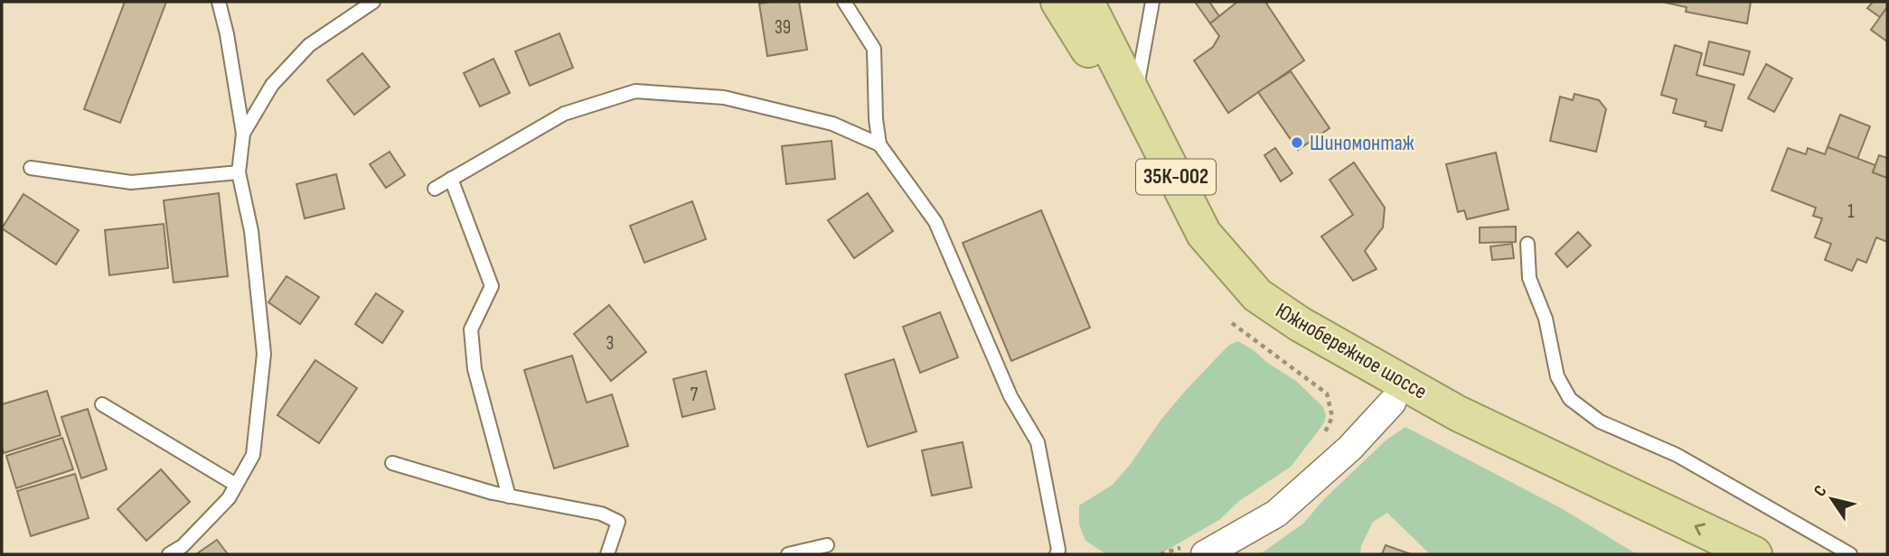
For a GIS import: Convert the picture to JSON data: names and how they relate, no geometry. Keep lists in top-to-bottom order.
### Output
{
  "streets": {
    "highway": ["35К-002", "Южнобережное шоссе"]
  },
  "places": ["Шиномонтаж"],
  "house_numbers": [
    "39",
    "1",
    "3",
    "7"
  ],
  "north": "top left"
}
